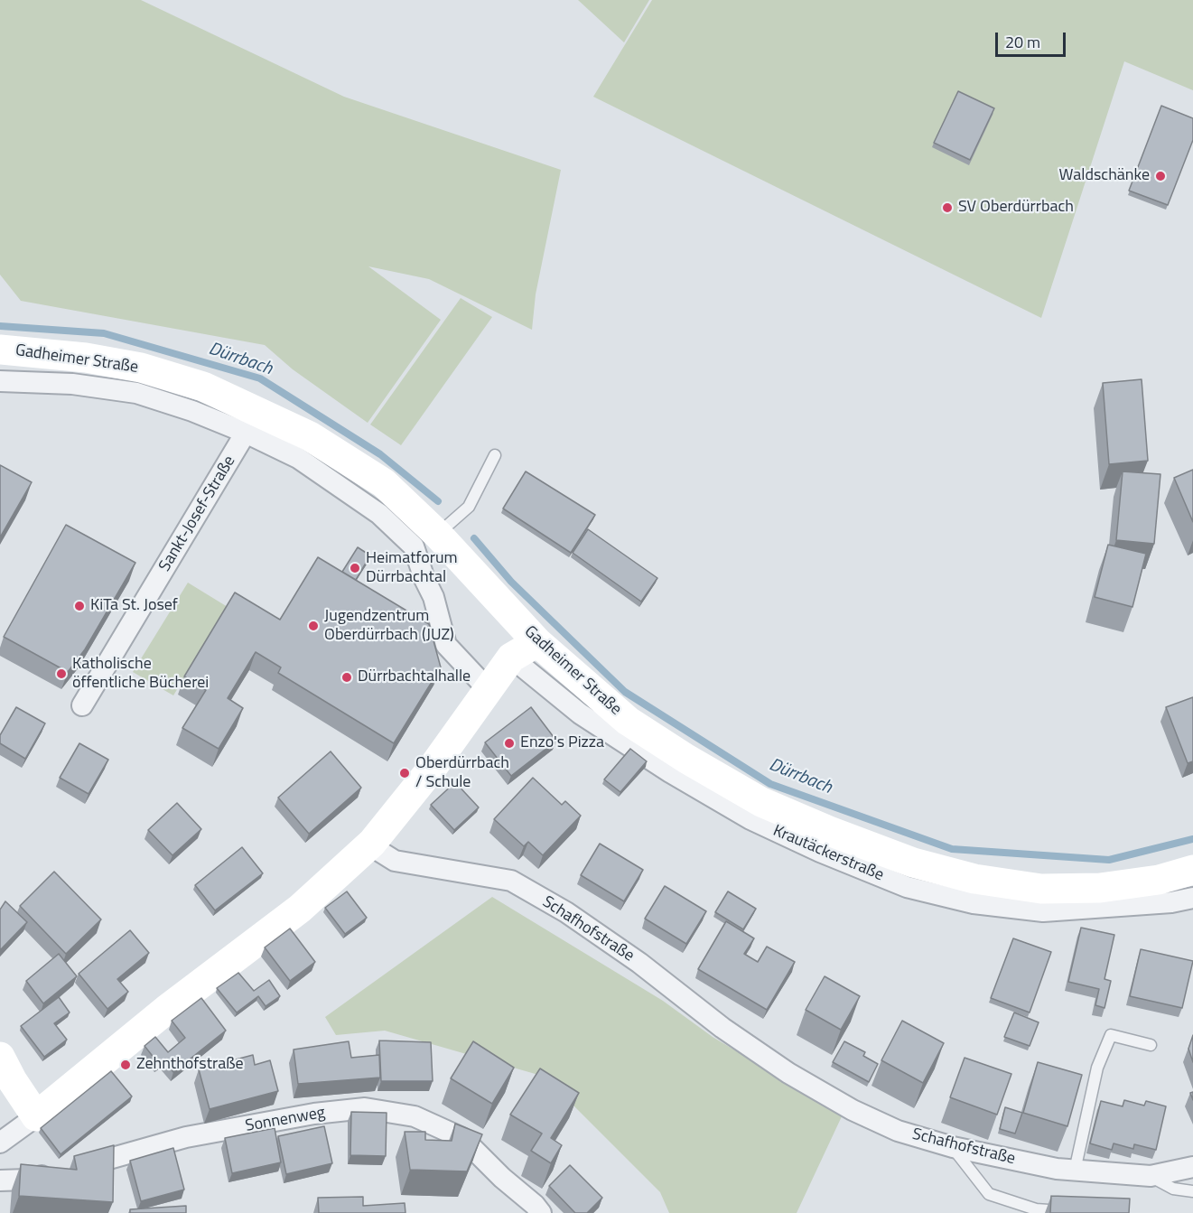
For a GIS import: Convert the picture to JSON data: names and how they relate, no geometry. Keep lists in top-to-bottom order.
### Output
{
  "streets": {
    "street": [
      "Gadheimer Straße",
      "Sankt-Josef-Straße",
      "Krautäckerstraße",
      "Schafhofstraße",
      "Sonnenweg"
    ]
  },
  "water": ["Dürrbach"],
  "places": [
    "Waldschänke",
    "SV Oberdürrbach",
    "Heimatforum Dürrbachtal",
    "KiTa St. Josef",
    "Jugendzentrum Oberdürrbach (JUZ)",
    "Katholische öffentliche Bücherei",
    "Dürrbachtalhalle",
    "Enzo's Pizza",
    "Oberdürrbach / Schule",
    "Zehnthofstraße"
  ],
  "scale_bar": "20 m"
}
